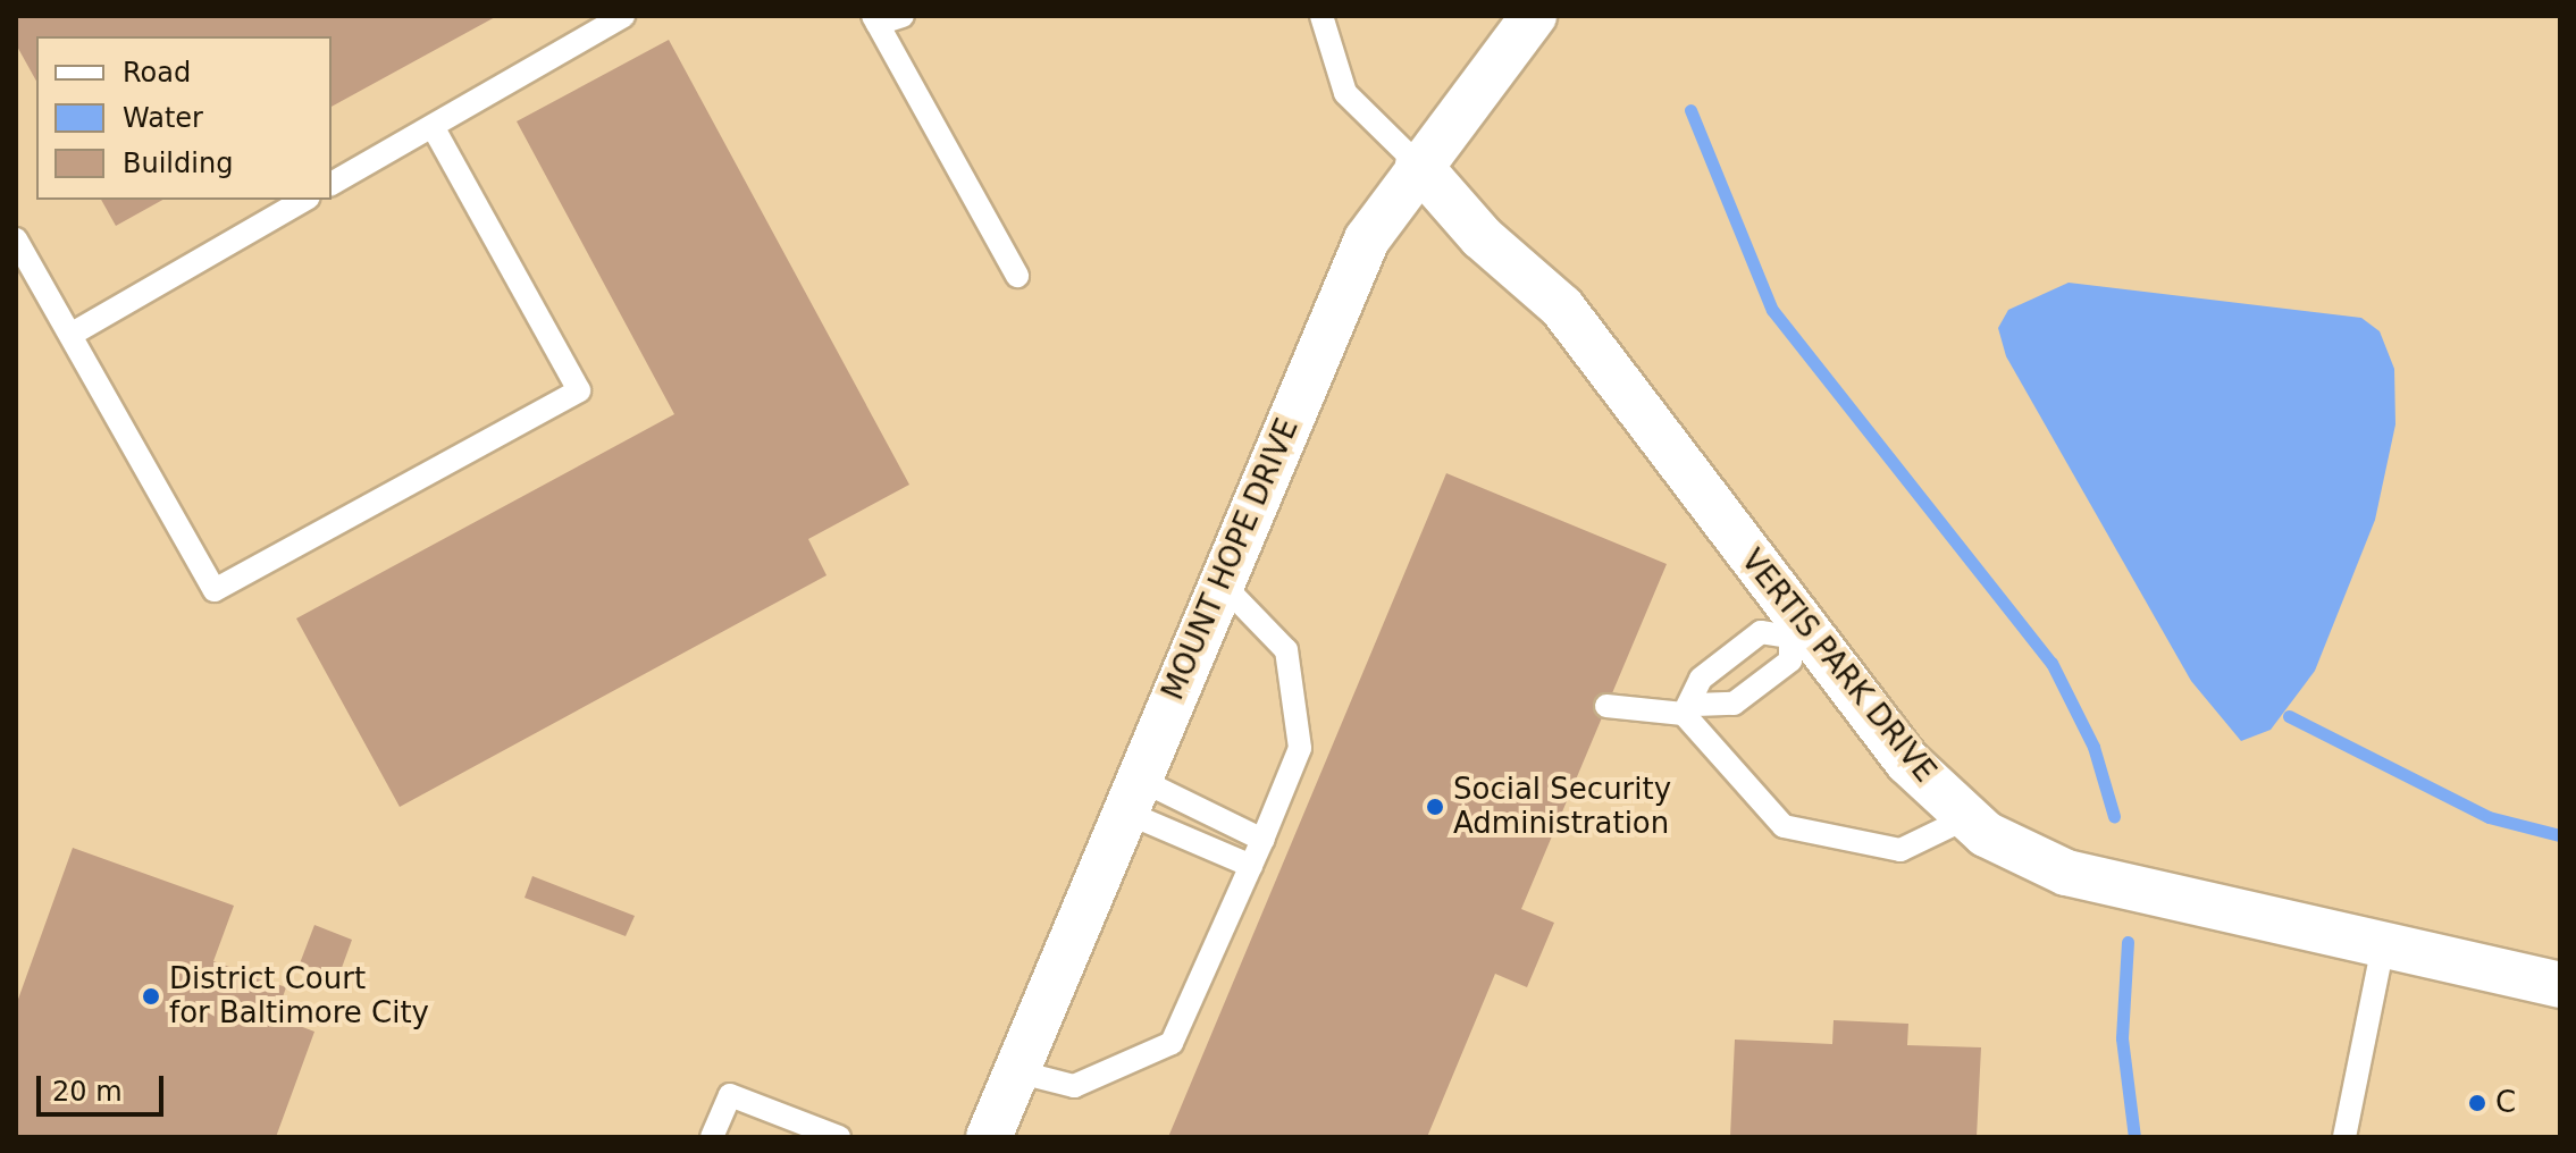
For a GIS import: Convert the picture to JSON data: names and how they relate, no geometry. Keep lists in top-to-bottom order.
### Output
{
  "streets": {
    "street": ["MOUNT HOPE DRIVE", "VERTIS PARK DRIVE"]
  },
  "crossings": [
    ["MOUNT HOPE DRIVE", "VERTIS PARK DRIVE"]
  ],
  "places": ["Social Security Administration", "District Court for Baltimore City", "C"],
  "legend": ["Road", "Water", "Building"],
  "scale_bar": "20 m"
}
